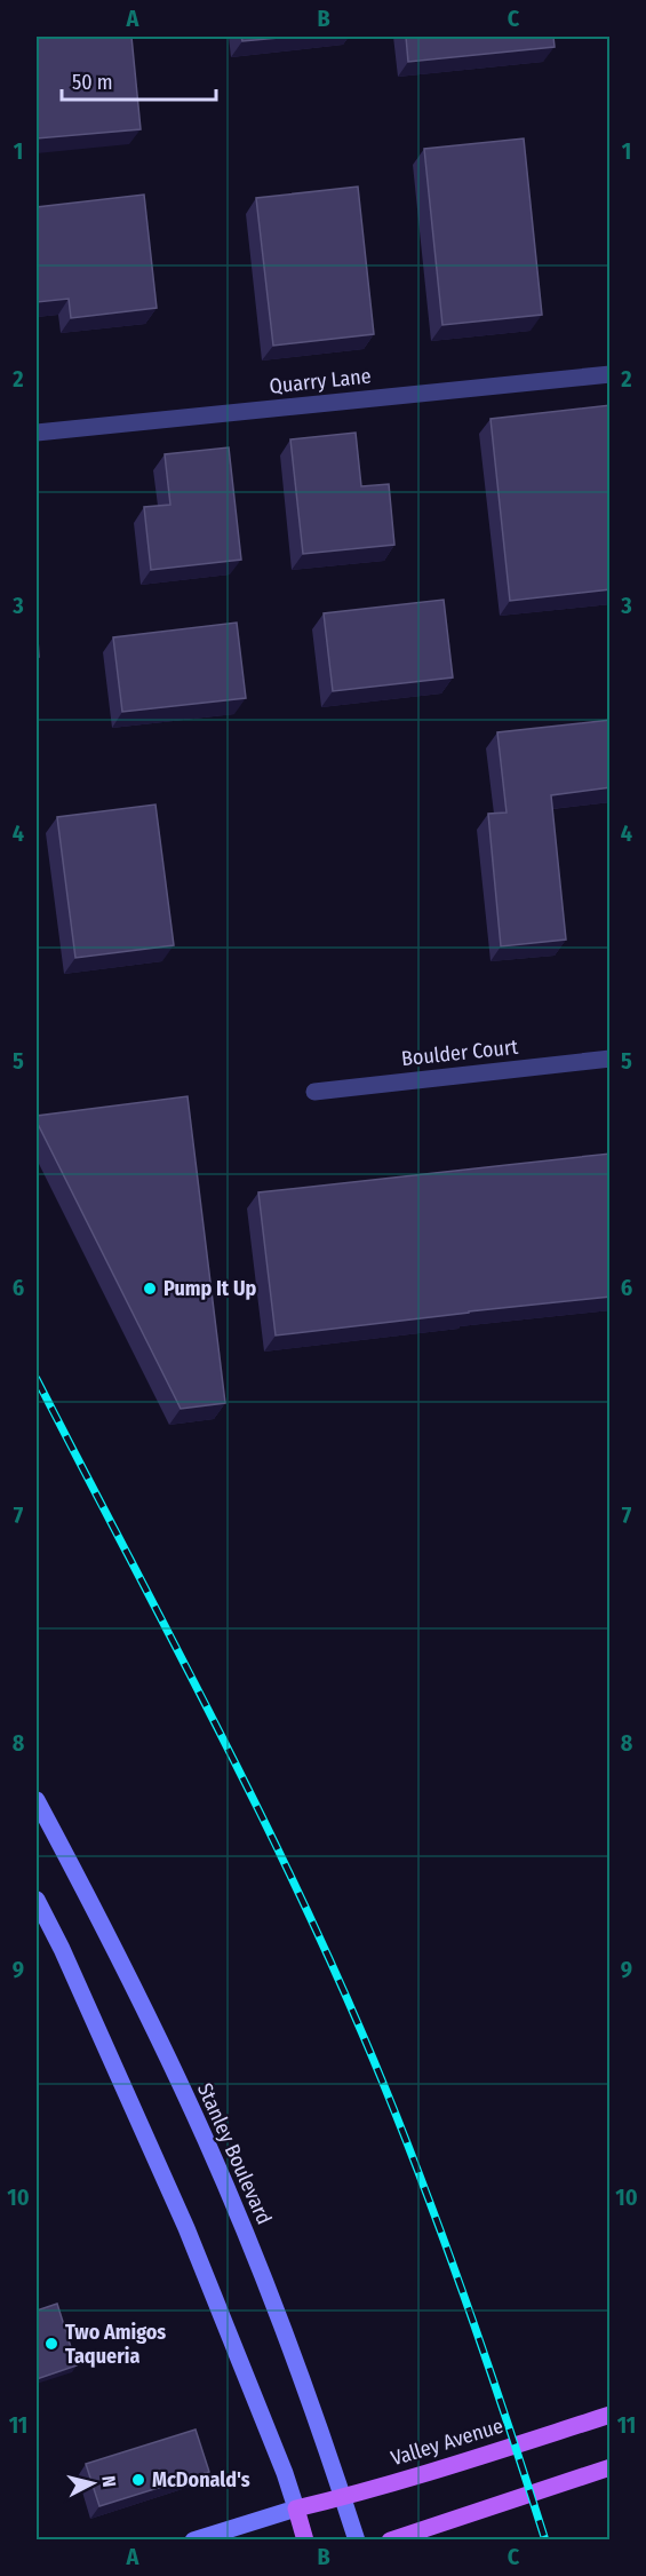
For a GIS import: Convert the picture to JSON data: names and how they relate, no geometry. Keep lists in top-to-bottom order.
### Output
{
  "streets": {
    "main road": ["Stanley Boulevard", "Valley Avenue"],
    "street": ["Quarry Lane", "Boulder Court"]
  },
  "crossings": [
    ["Stanley Boulevard", "Valley Avenue"]
  ],
  "places": ["Pump It Up", "Two Amigos Taqueria", "McDonald's"],
  "scale_bar": "50 m",
  "north": "right",
  "grid": {
    "columns": ["A", "B", "C"],
    "rows": [
      "1",
      "2",
      "3",
      "4",
      "5",
      "6",
      "7",
      "8",
      "9",
      "10",
      "11"
    ]
  }
}
